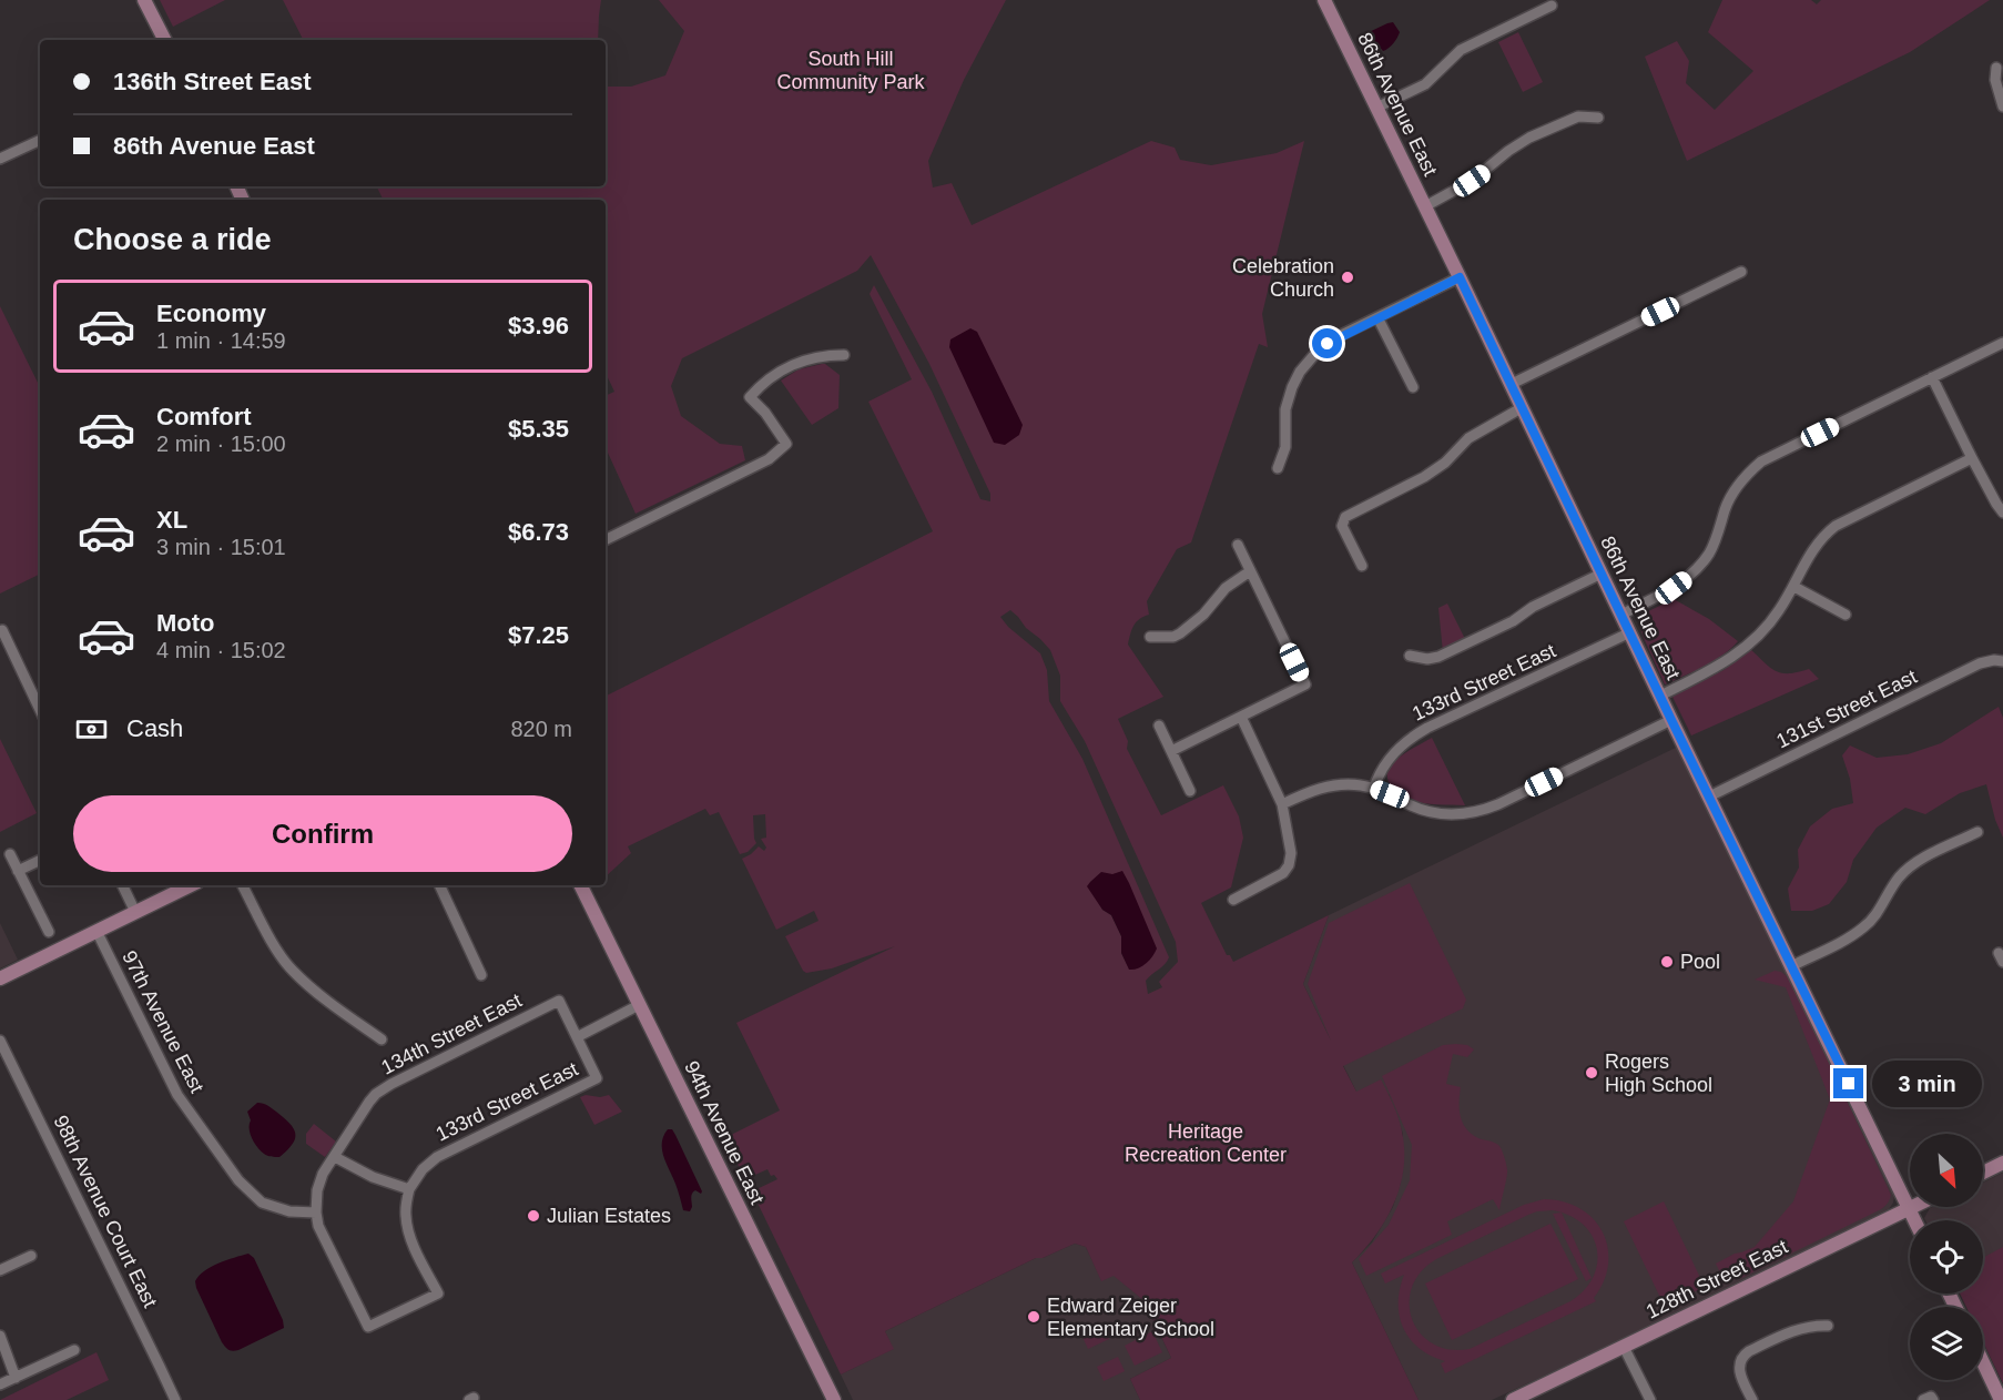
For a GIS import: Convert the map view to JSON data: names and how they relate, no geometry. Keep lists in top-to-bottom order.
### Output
{
  "streets": {
    "street": [
      "86th Avenue East",
      "133rd Street East",
      "131st Street East",
      "97th Avenue East",
      "134th Street East",
      "94th Avenue East",
      "98th Avenue Court East",
      "128th Street East"
    ]
  },
  "crossings": [
    ["86th Avenue East", "133rd Street East"],
    ["86th Avenue East", "131st Street East"],
    ["86th Avenue East", "128th Street East"],
    ["133rd Street East", "134th Street East"],
    ["97th Avenue East", "134th Street East"]
  ],
  "parks": ["South Hill Community Park", "Heritage Recreation Center"],
  "places": [
    "Celebration Church",
    "Pool",
    "Rogers High School",
    "Julian Estates",
    "Edward Zeiger Elementary School"
  ],
  "north": "bottom right",
  "page": {
    "banner": ["136th Street East", "86th Avenue East"],
    "heading": "Choose a ride",
    "list": [
      {
        "name": "Economy",
        "note": "1 min · 14:59",
        "value": "$3.96"
      },
      {
        "name": "Comfort",
        "note": "2 min · 15:00",
        "value": "$5.35"
      },
      {
        "name": "XL",
        "note": "3 min · 15:01",
        "value": "$6.73"
      },
      {
        "name": "Moto",
        "note": "4 min · 15:02",
        "value": "$7.25"
      }
    ],
    "pay": ["Cash", "820 m"],
    "buttons": "Confirm",
    "bubble": "3 min"
  }
}
